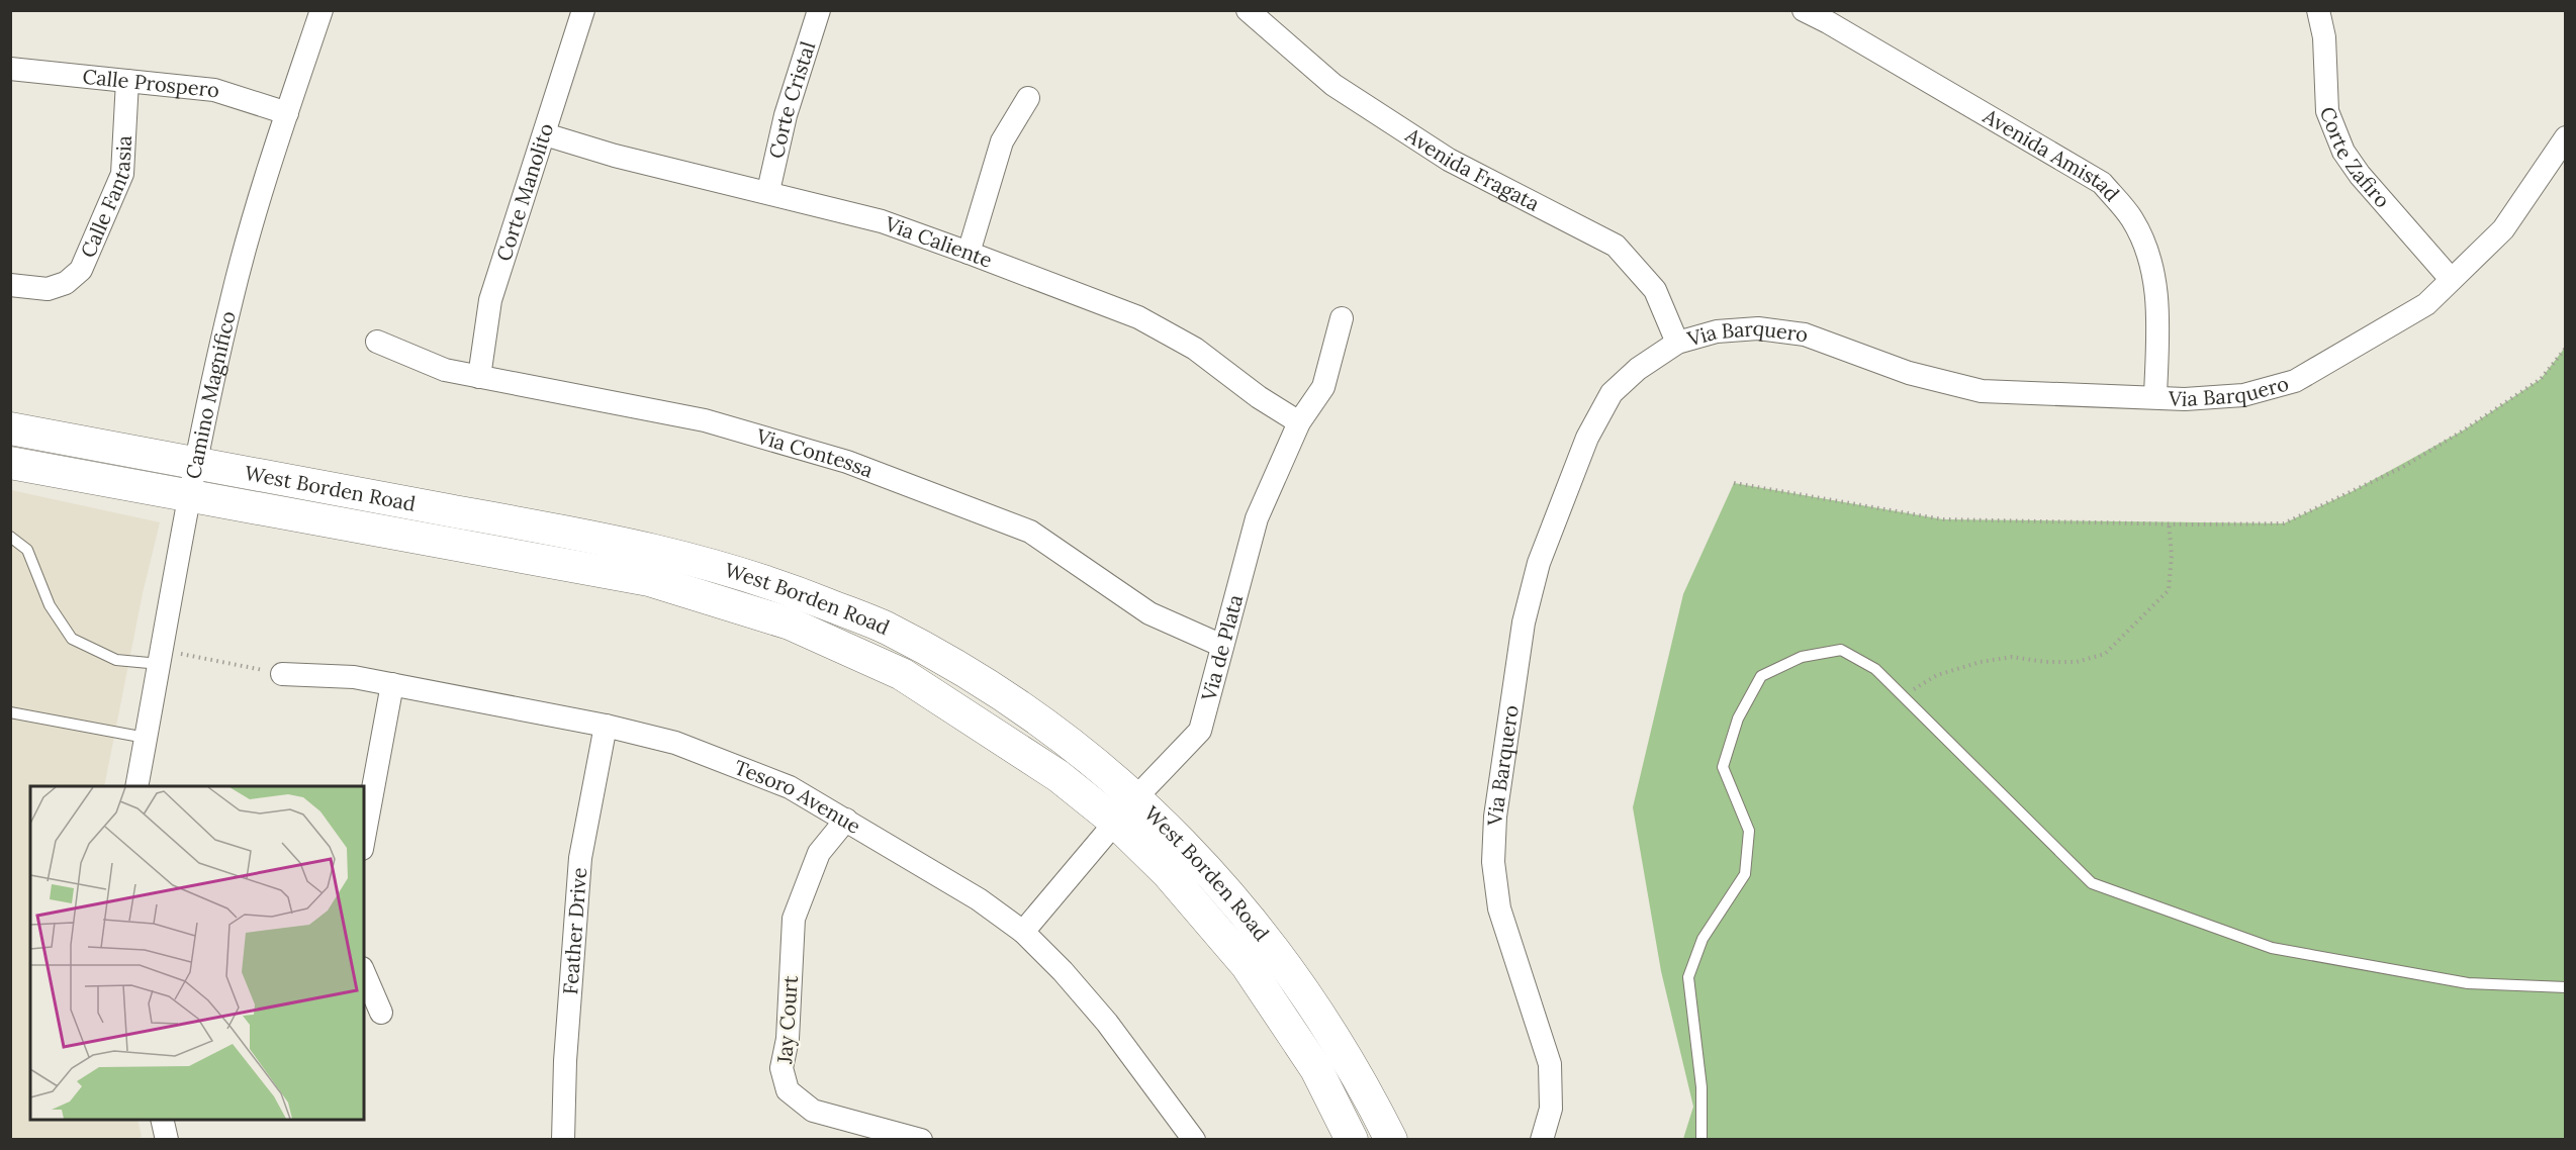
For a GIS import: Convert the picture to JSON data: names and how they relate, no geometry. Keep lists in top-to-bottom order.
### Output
{
  "streets": {
    "main road": ["West Borden Road"],
    "street": [
      "Calle Prospero",
      "Corte Cristal",
      "Corte Zafiro",
      "Avenida Amistad",
      "Avenida Fragata",
      "Corte Manolito",
      "Calle Fantasia",
      "Via Caliente",
      "Via Barquero",
      "Camino Magnifico",
      "Via Contessa",
      "Via de Plata",
      "Tesoro Avenue",
      "Feather Drive",
      "Jay Court"
    ]
  },
  "crossings": [
    ["Calle Prospero", "Calle Fantasia"],
    ["Calle Prospero", "Camino Magnifico"],
    ["Corte Cristal", "Via Caliente"],
    ["Corte Zafiro", "Via Barquero"],
    ["Avenida Amistad", "Via Barquero"],
    ["Avenida Fragata", "Via Barquero"],
    ["Corte Manolito", "Via Caliente"],
    ["Corte Manolito", "Via Contessa"],
    ["Via Caliente", "Via de Plata"],
    ["Camino Magnifico", "West Borden Road"],
    ["Via Contessa", "Via de Plata"],
    ["West Borden Road", "Via de Plata"],
    ["Via de Plata", "Tesoro Avenue"],
    ["Tesoro Avenue", "Feather Drive"],
    ["Tesoro Avenue", "Jay Court"]
  ]
}
